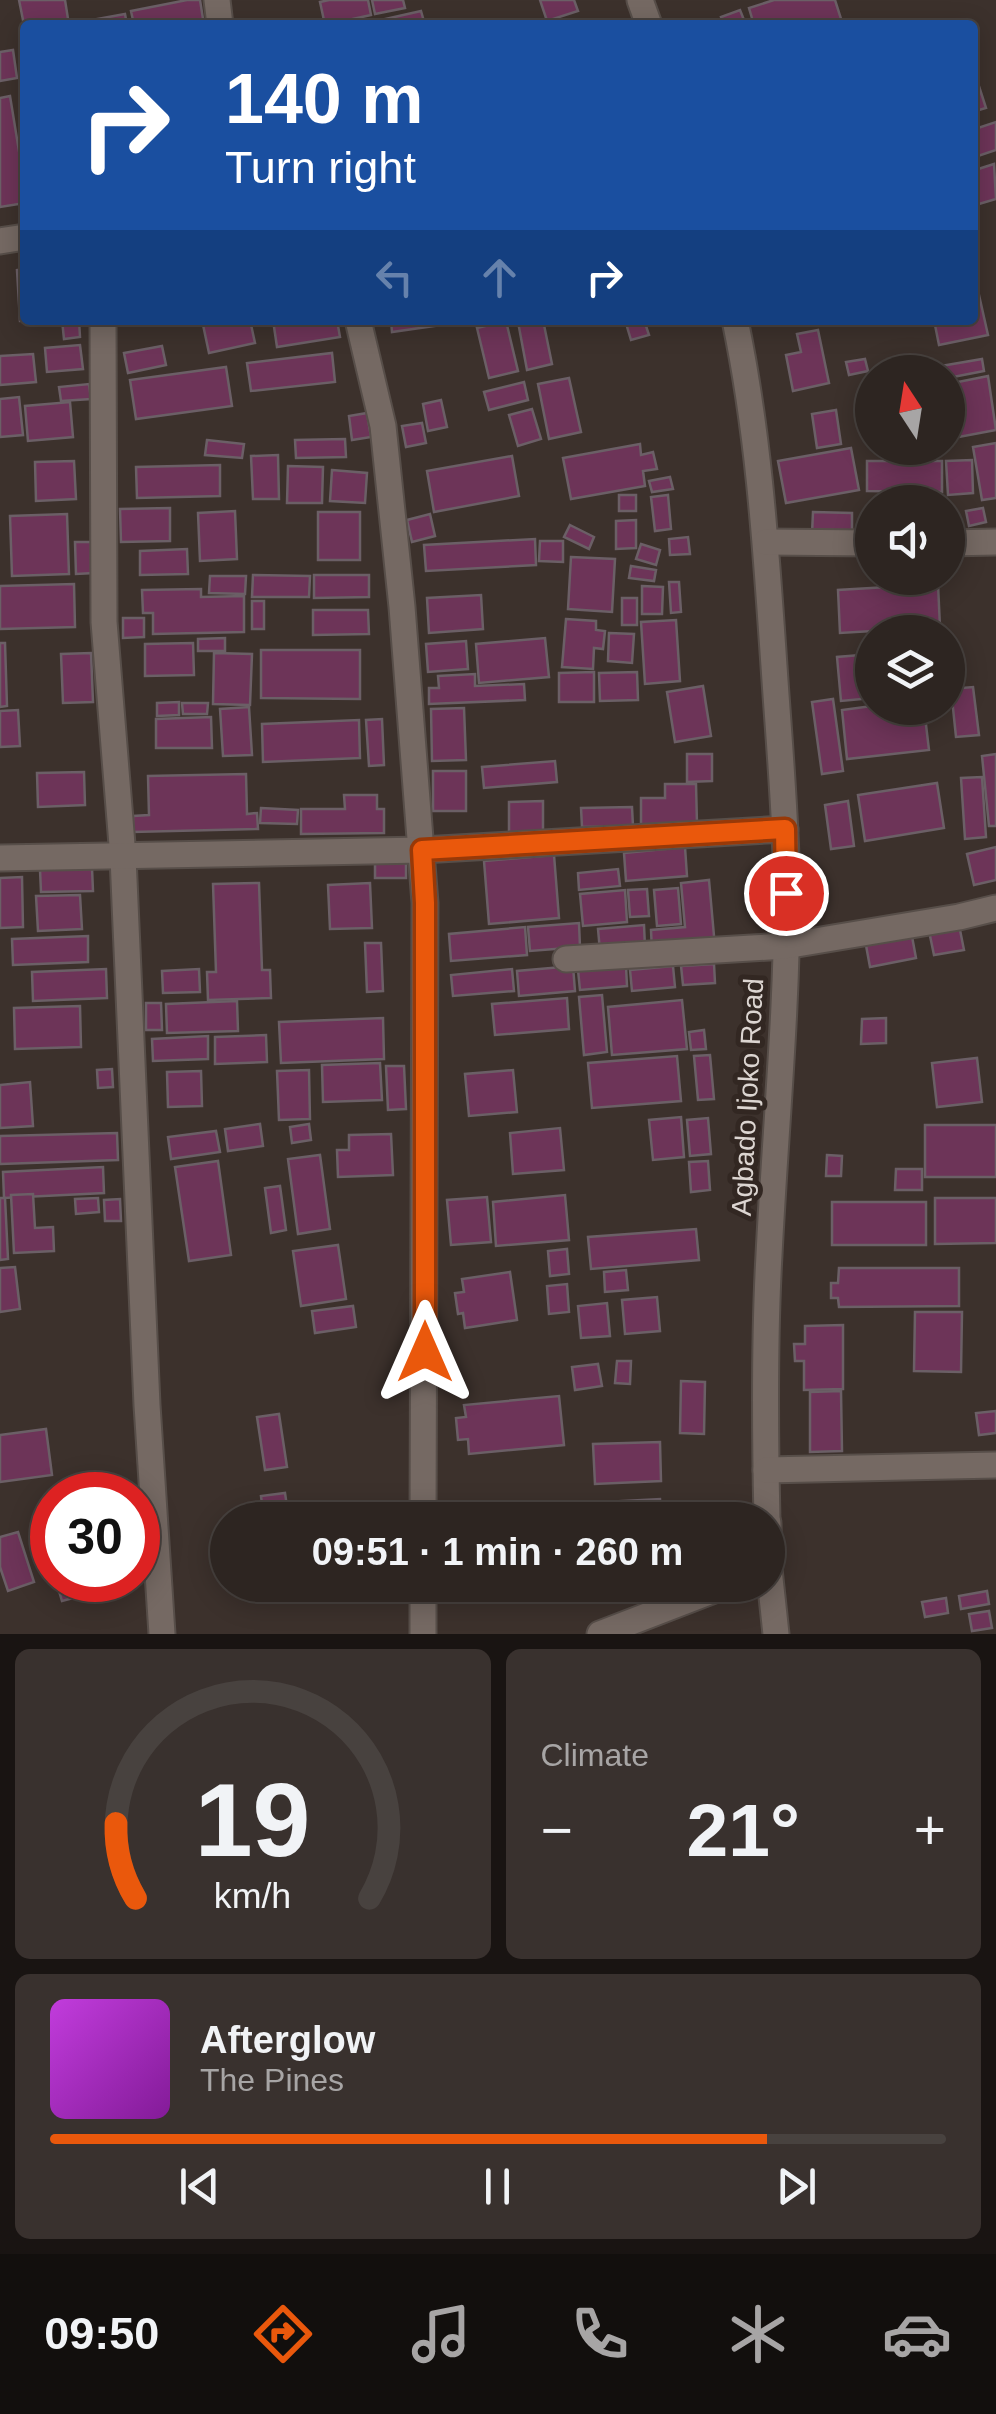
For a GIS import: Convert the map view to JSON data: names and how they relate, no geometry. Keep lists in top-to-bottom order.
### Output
{
  "streets": {
    "street": ["Agbado Ijoko Road"]
  },
  "north": "top",
  "page": {
    "turn": ["140 m", "Turn right"],
    "limit": "30",
    "trip": "09:51 · 1 min · 260 m",
    "tile": "Climate",
    "heat": ["−", "21°", "+"],
    "song": ["Afterglow", "The Pines"],
    "tabs": "09:50",
    "gauge": ["19", "km/h"]
  }
}
